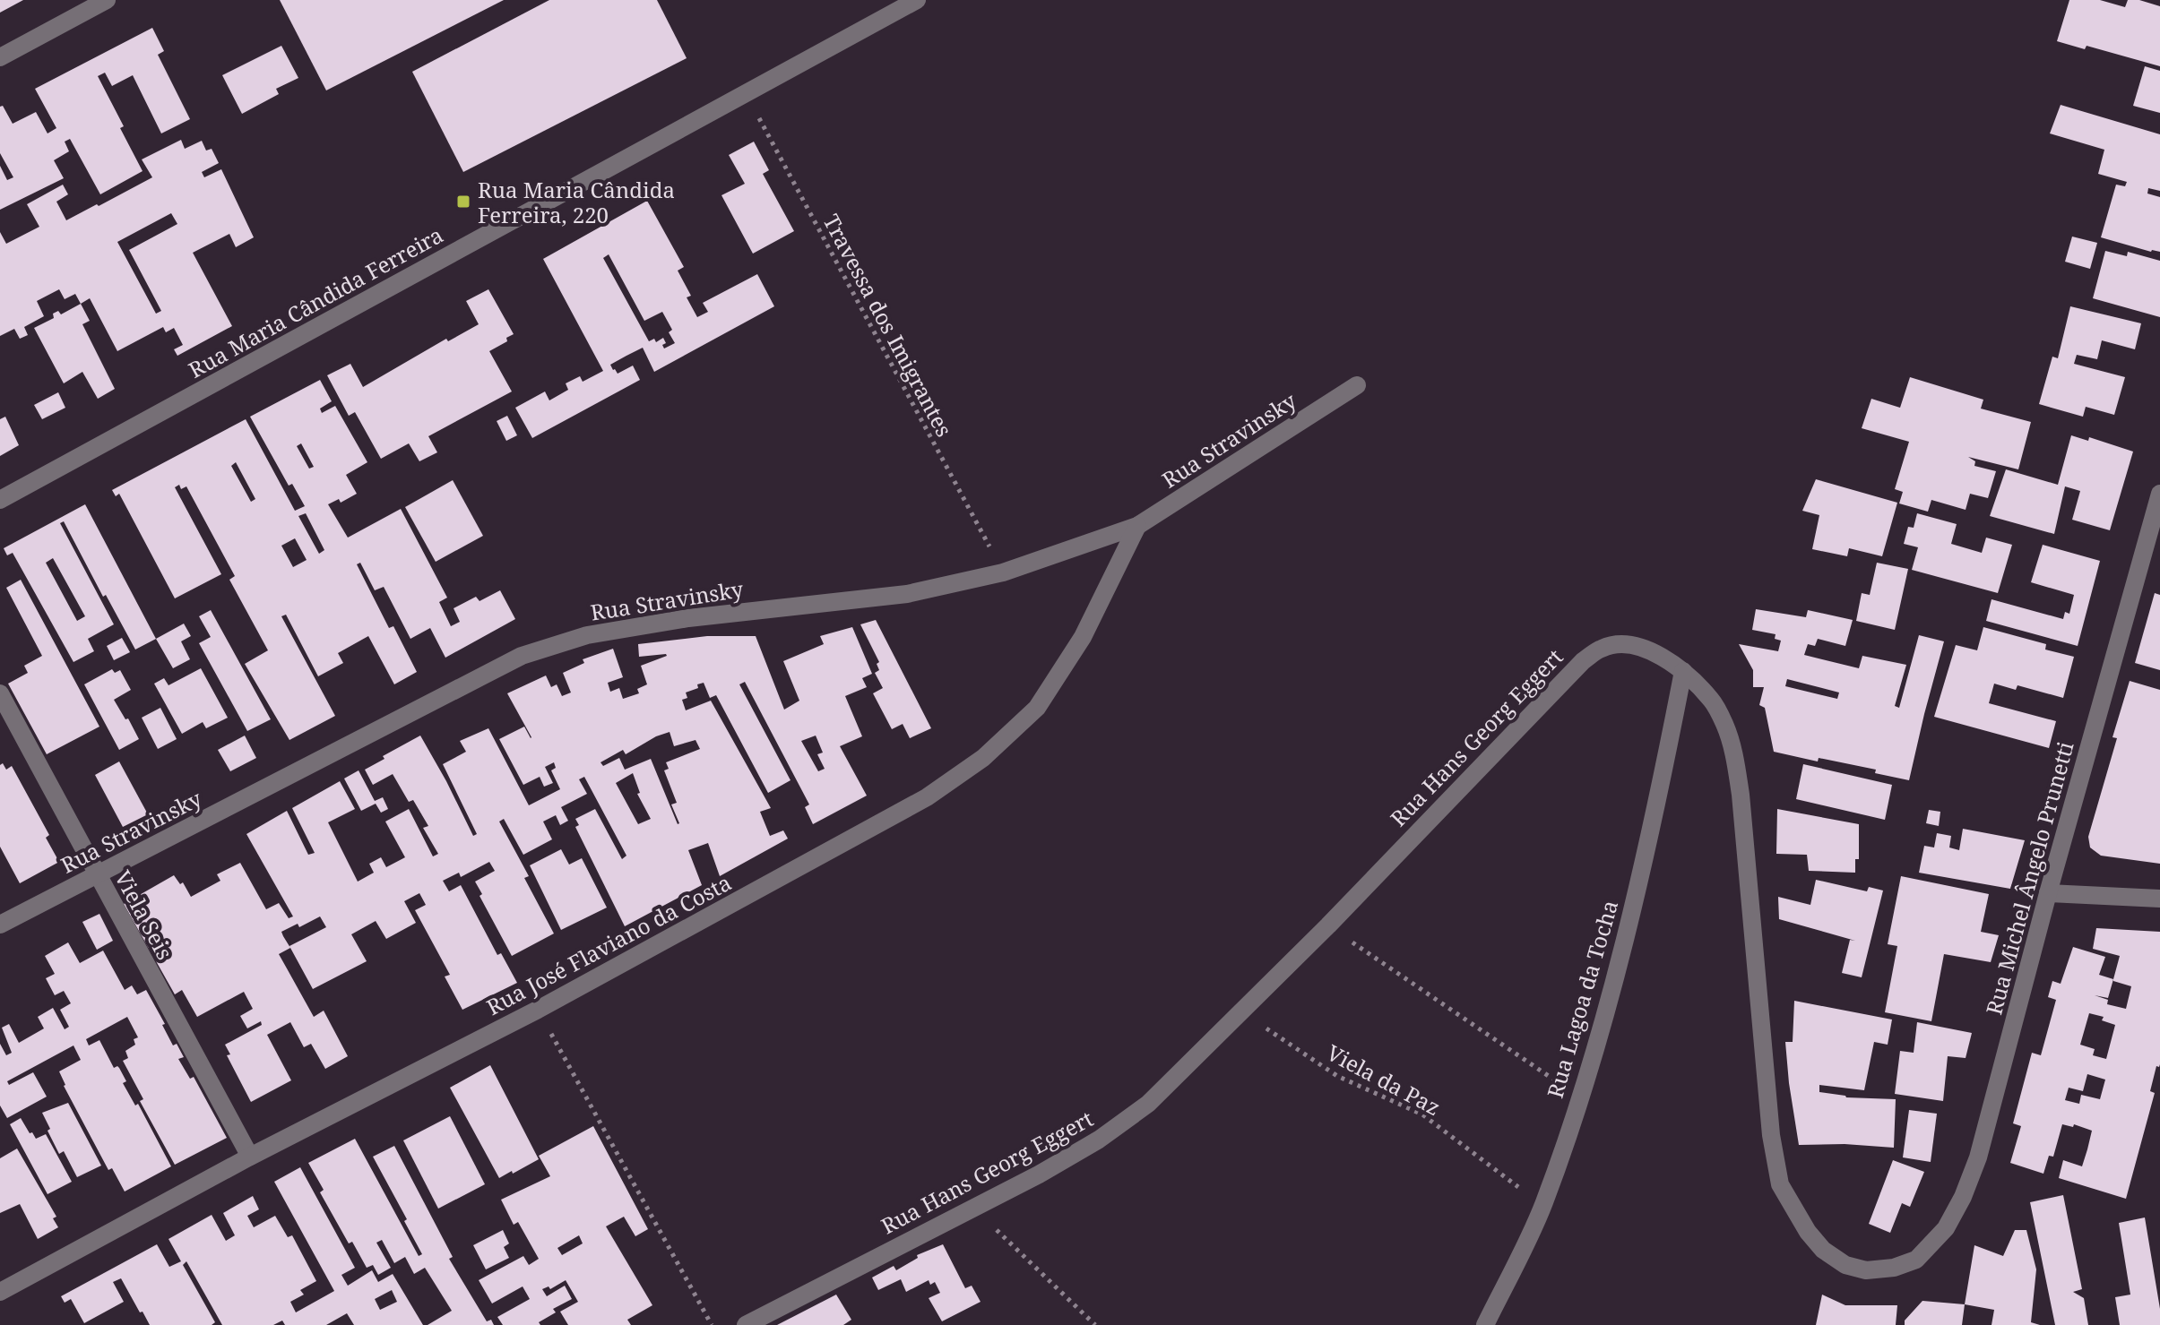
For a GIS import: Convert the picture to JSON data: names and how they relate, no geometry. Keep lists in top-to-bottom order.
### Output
{
  "streets": {
    "street": [
      "Rua Maria Cândida Ferreira",
      "Rua Stravinsky",
      "Rua Hans Georg Eggert",
      "Rua Michel Ângelo Prunetti",
      "Viela Seis",
      "Rua José Flaviano da Costa",
      "Rua Lagoa da Tocha"
    ],
    "path": ["Travessa dos Imigrantes", "Viela da Paz"]
  },
  "crossings": [
    ["Rua Maria Cândida Ferreira", "Travessa dos Imigrantes"],
    ["Travessa dos Imigrantes", "Rua Stravinsky"],
    ["Rua Stravinsky", "Viela Seis"],
    ["Rua Stravinsky", "Rua José Flaviano da Costa"],
    ["Rua Hans Georg Eggert", "Rua Michel Ângelo Prunetti"],
    ["Rua Hans Georg Eggert", "Rua Lagoa da Tocha"],
    ["Rua Hans Georg Eggert", "Viela da Paz"],
    ["Viela Seis", "Rua José Flaviano da Costa"],
    ["Rua Lagoa da Tocha", "Viela da Paz"]
  ],
  "places": {
    "transit": ["Rua Maria Cândida Ferreira, 220"]
  }
}
